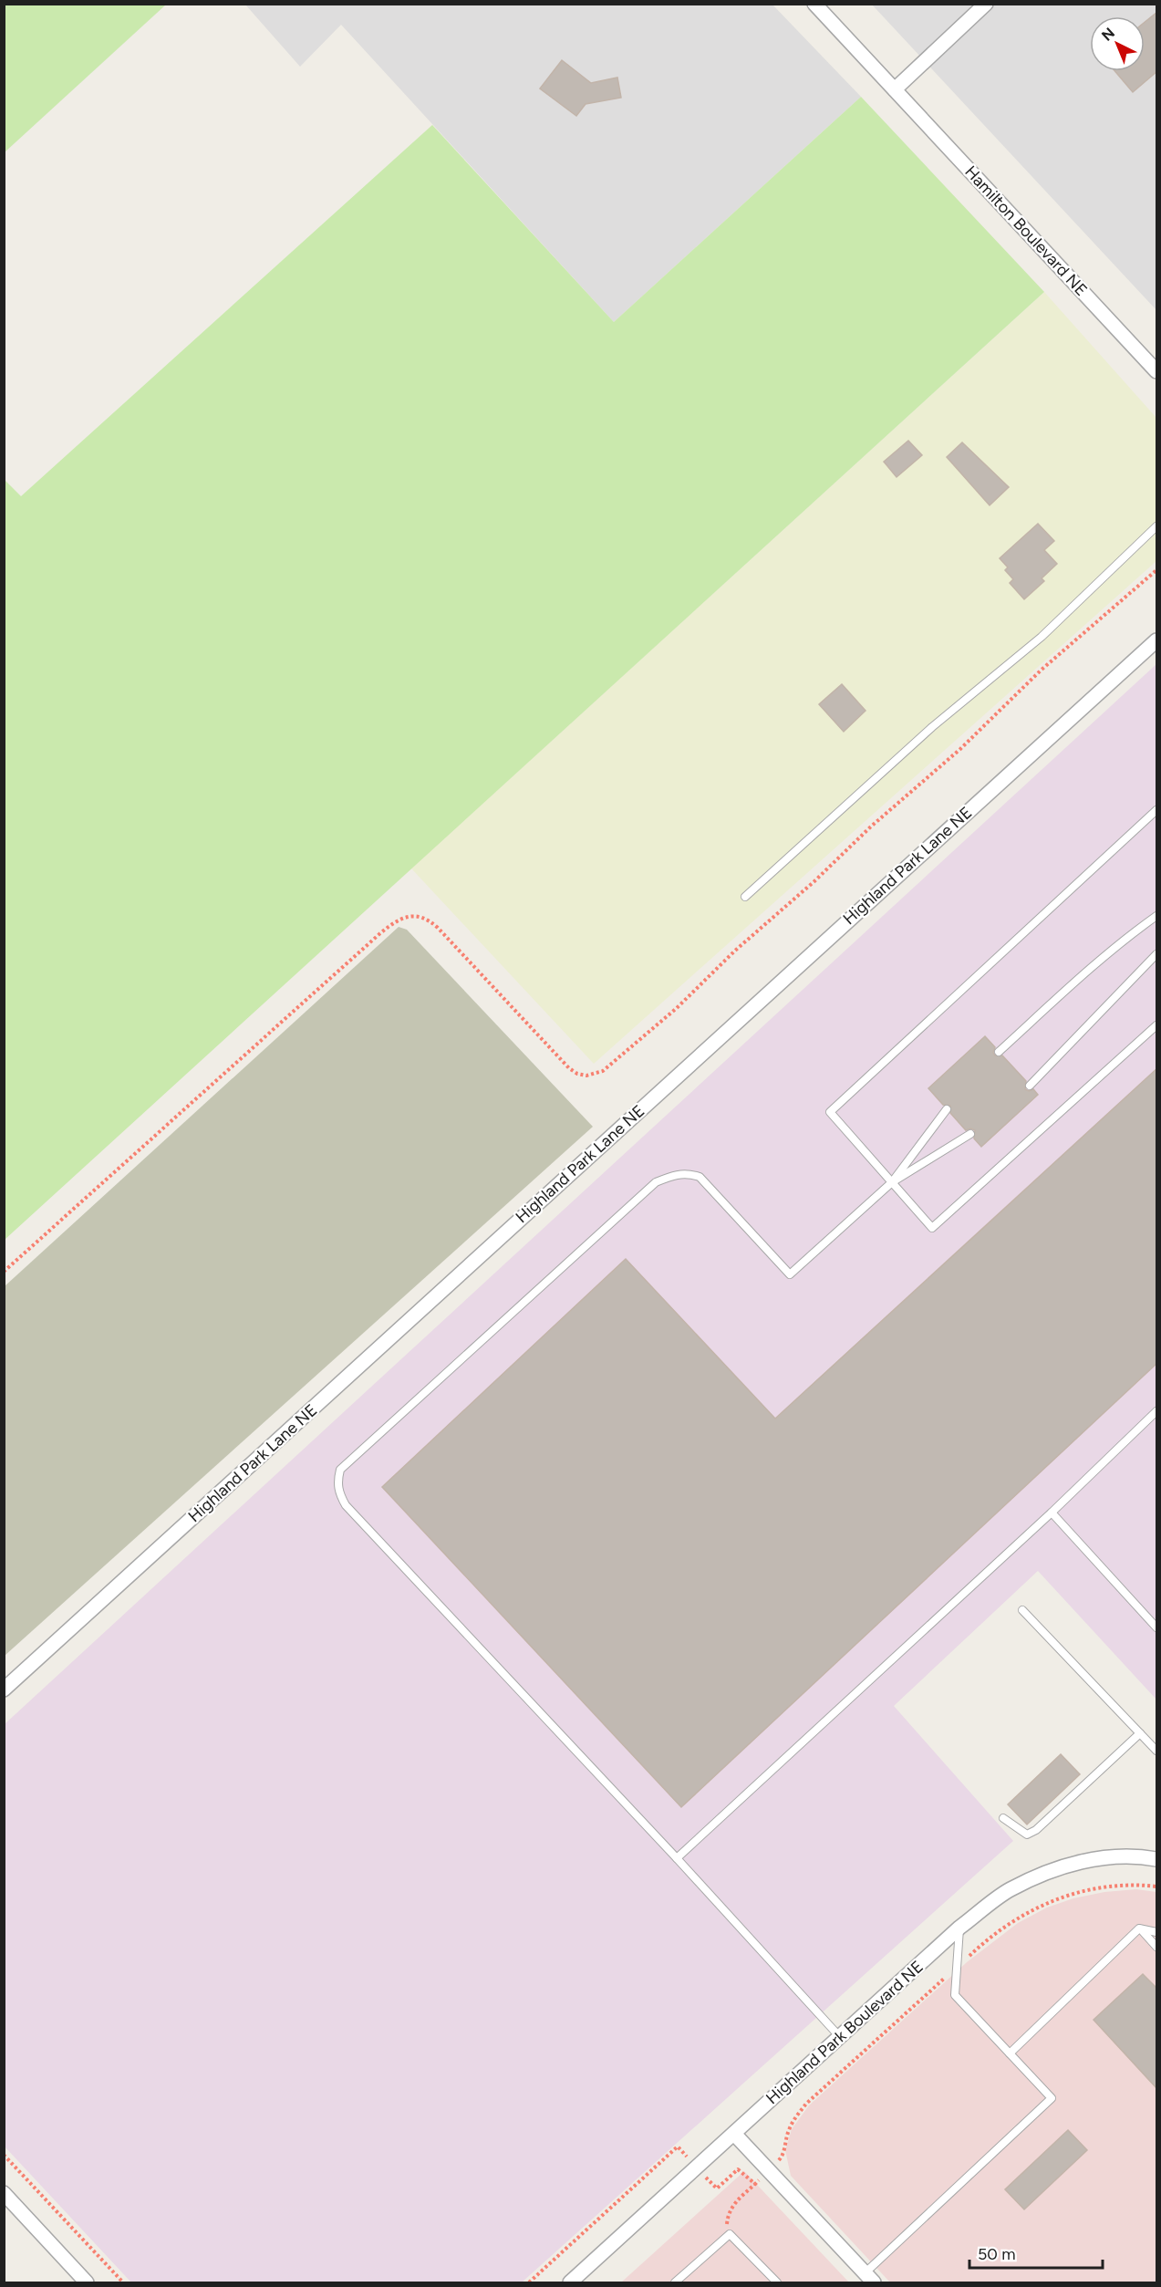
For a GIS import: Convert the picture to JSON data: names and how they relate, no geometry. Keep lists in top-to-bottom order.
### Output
{
  "streets": {
    "street": ["Hamilton Boulevard NE", "Highland Park Lane NE", "Highland Park Boulevard NE"]
  },
  "scale_bar": "50 m",
  "north": "top left"
}
